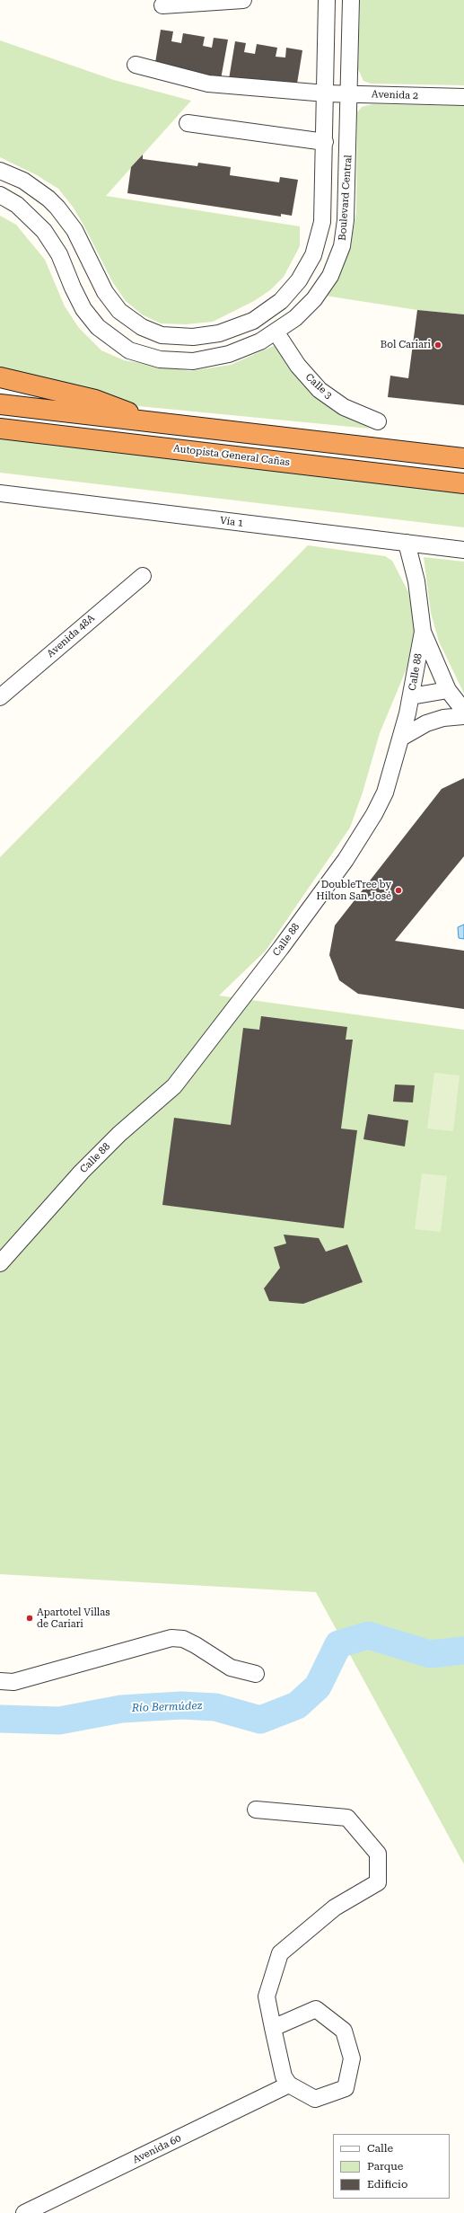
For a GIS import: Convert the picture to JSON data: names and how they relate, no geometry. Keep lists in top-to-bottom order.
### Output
{
  "streets": {
    "highway": ["Autopista General Cañas"],
    "street": [
      "Avenida 2",
      "Boulevard Central",
      "Calle 3",
      "Vía 1",
      "Avenida 48A",
      "Calle 88",
      "Avenida 60"
    ]
  },
  "crossings": [
    ["Avenida 2", "Boulevard Central"],
    ["Boulevard Central", "Calle 3"],
    ["Vía 1", "Calle 88"]
  ],
  "water": ["Río Bermúdez"],
  "places": ["Bol Cariari", "DoubleTree by Hilton San José", "Apartotel Villas de Cariari"],
  "legend": ["Calle", "Parque", "Edificio"]
}
